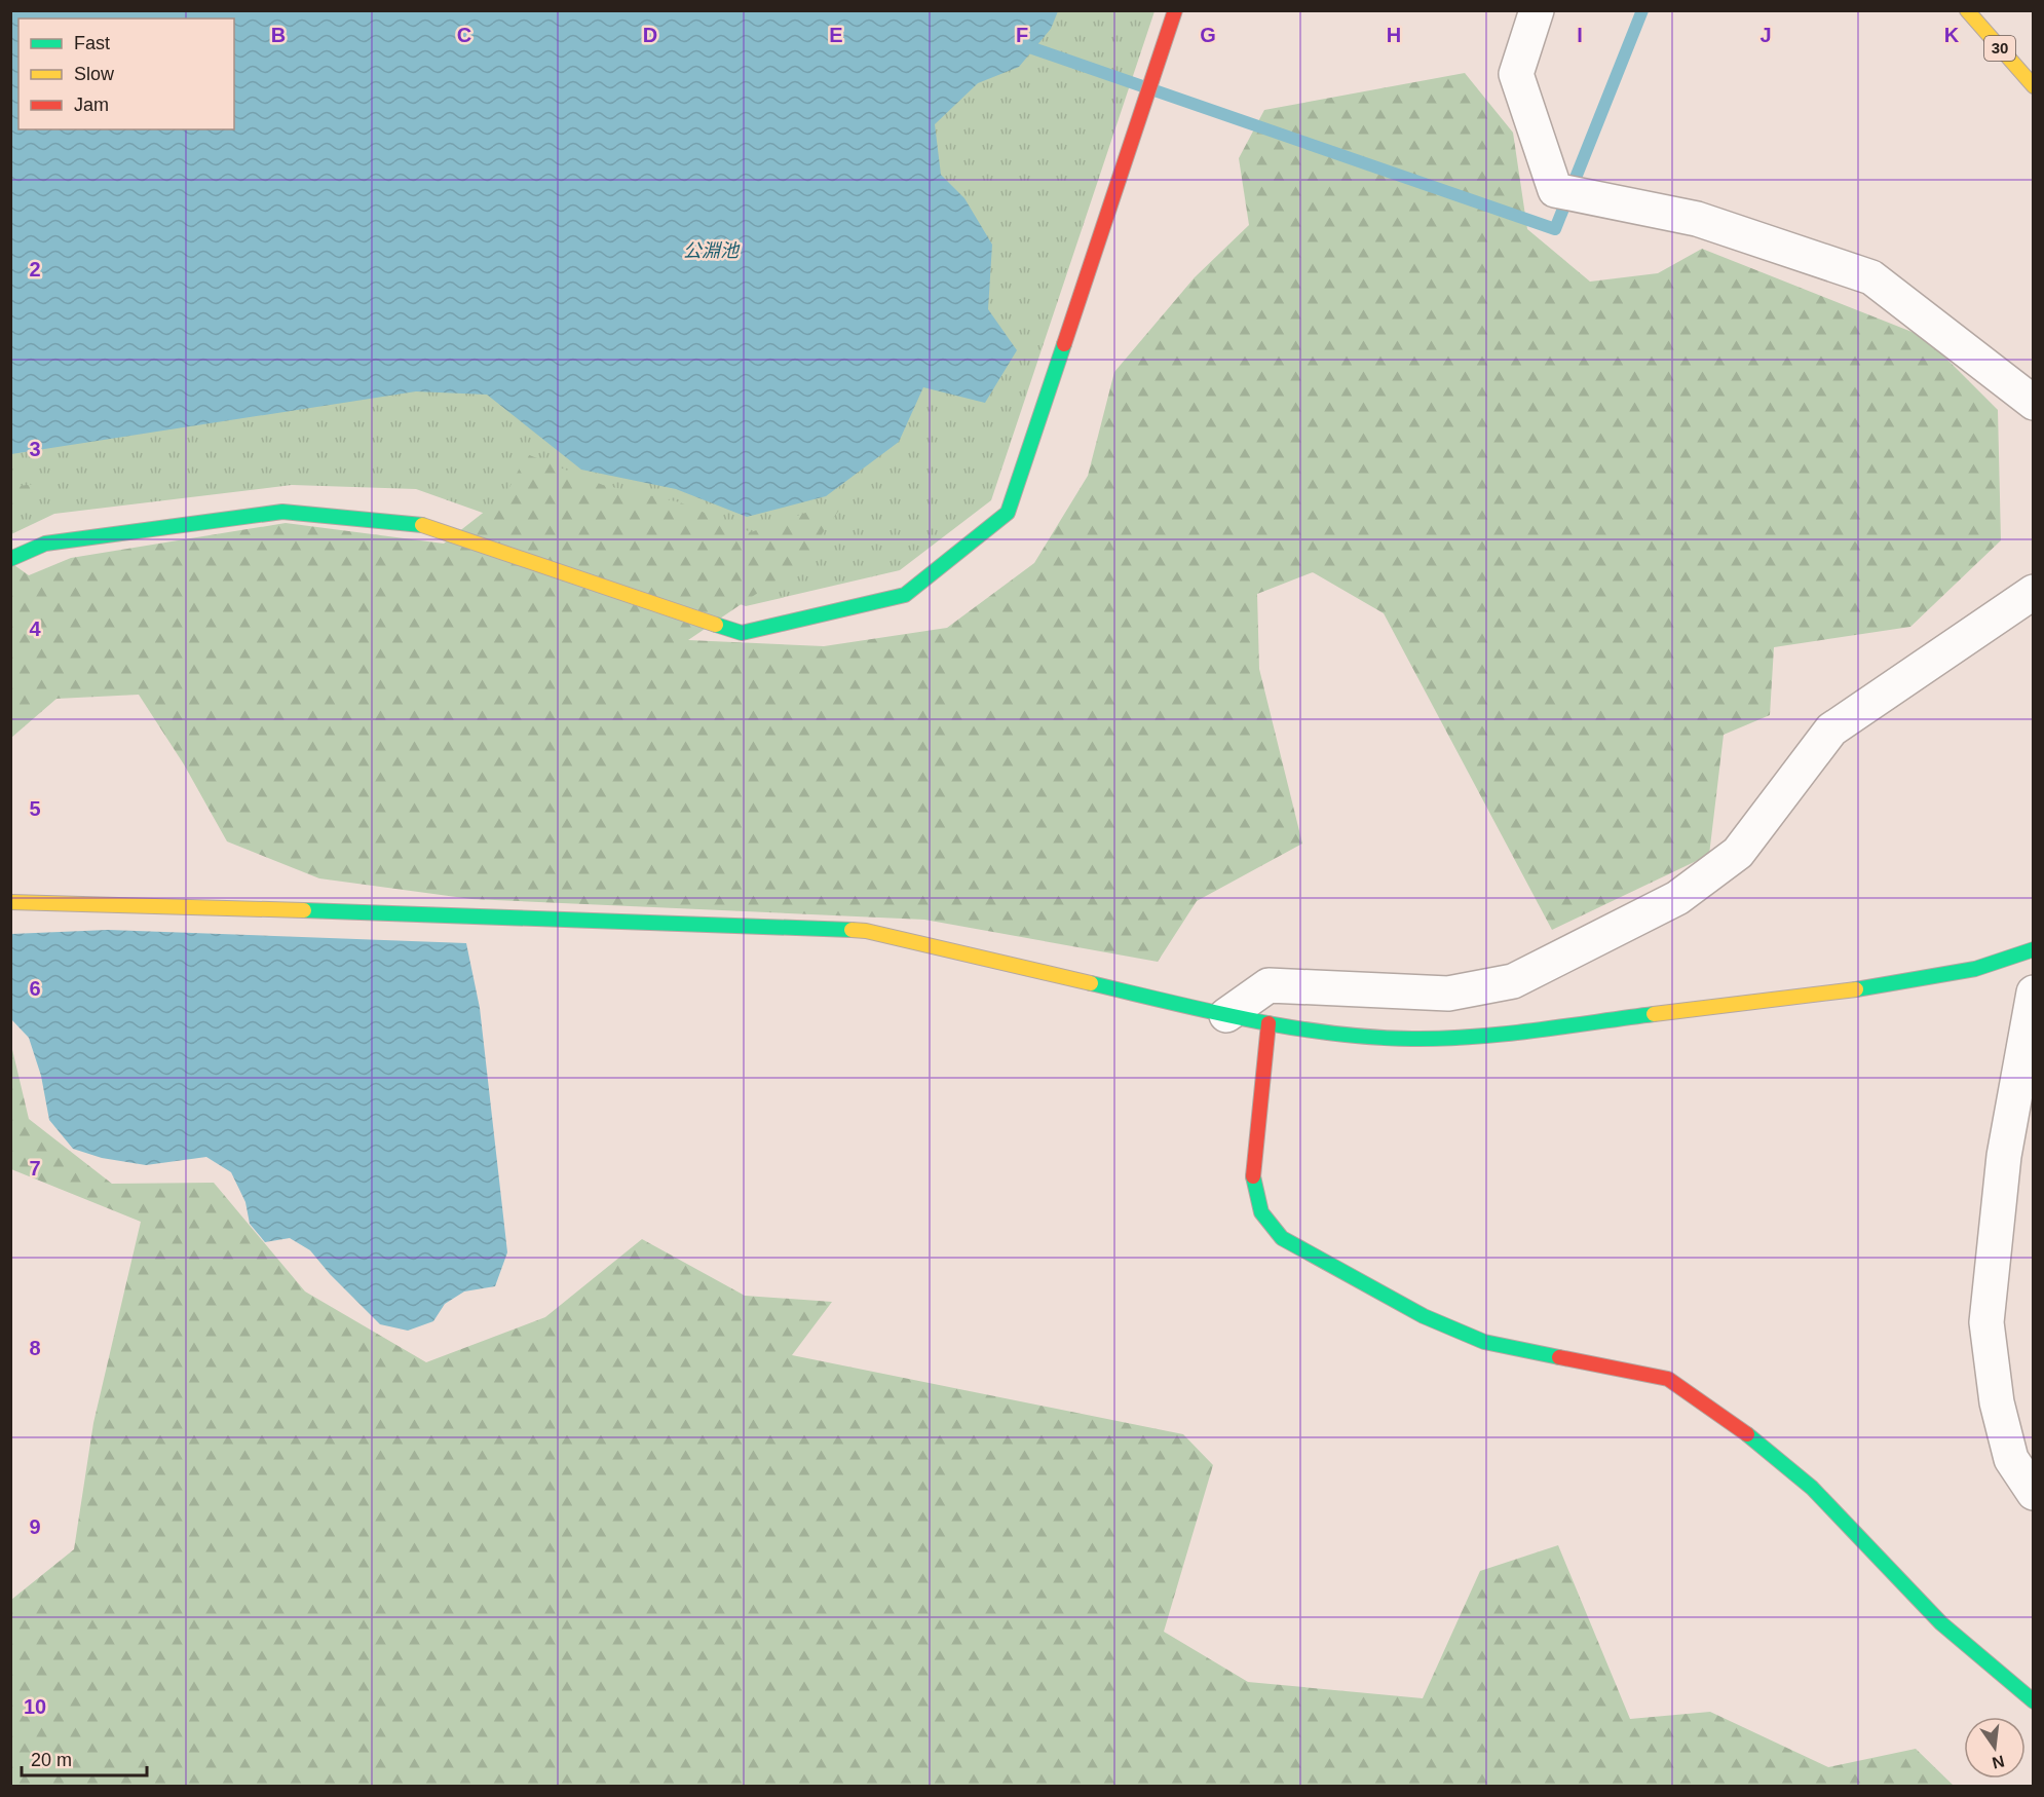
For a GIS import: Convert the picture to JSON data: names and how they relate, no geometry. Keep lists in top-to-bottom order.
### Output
{
  "streets": {
    "street": ["30"]
  },
  "water": ["公淵池"],
  "legend": ["Fast", "Slow", "Jam"],
  "scale_bar": "20 m",
  "north": "bottom",
  "grid": {
    "columns": [
      "B",
      "C",
      "D",
      "E",
      "F",
      "G",
      "H",
      "I",
      "J",
      "K"
    ],
    "rows": [
      "2",
      "3",
      "4",
      "5",
      "6",
      "7",
      "8",
      "9",
      "10"
    ]
  }
}
